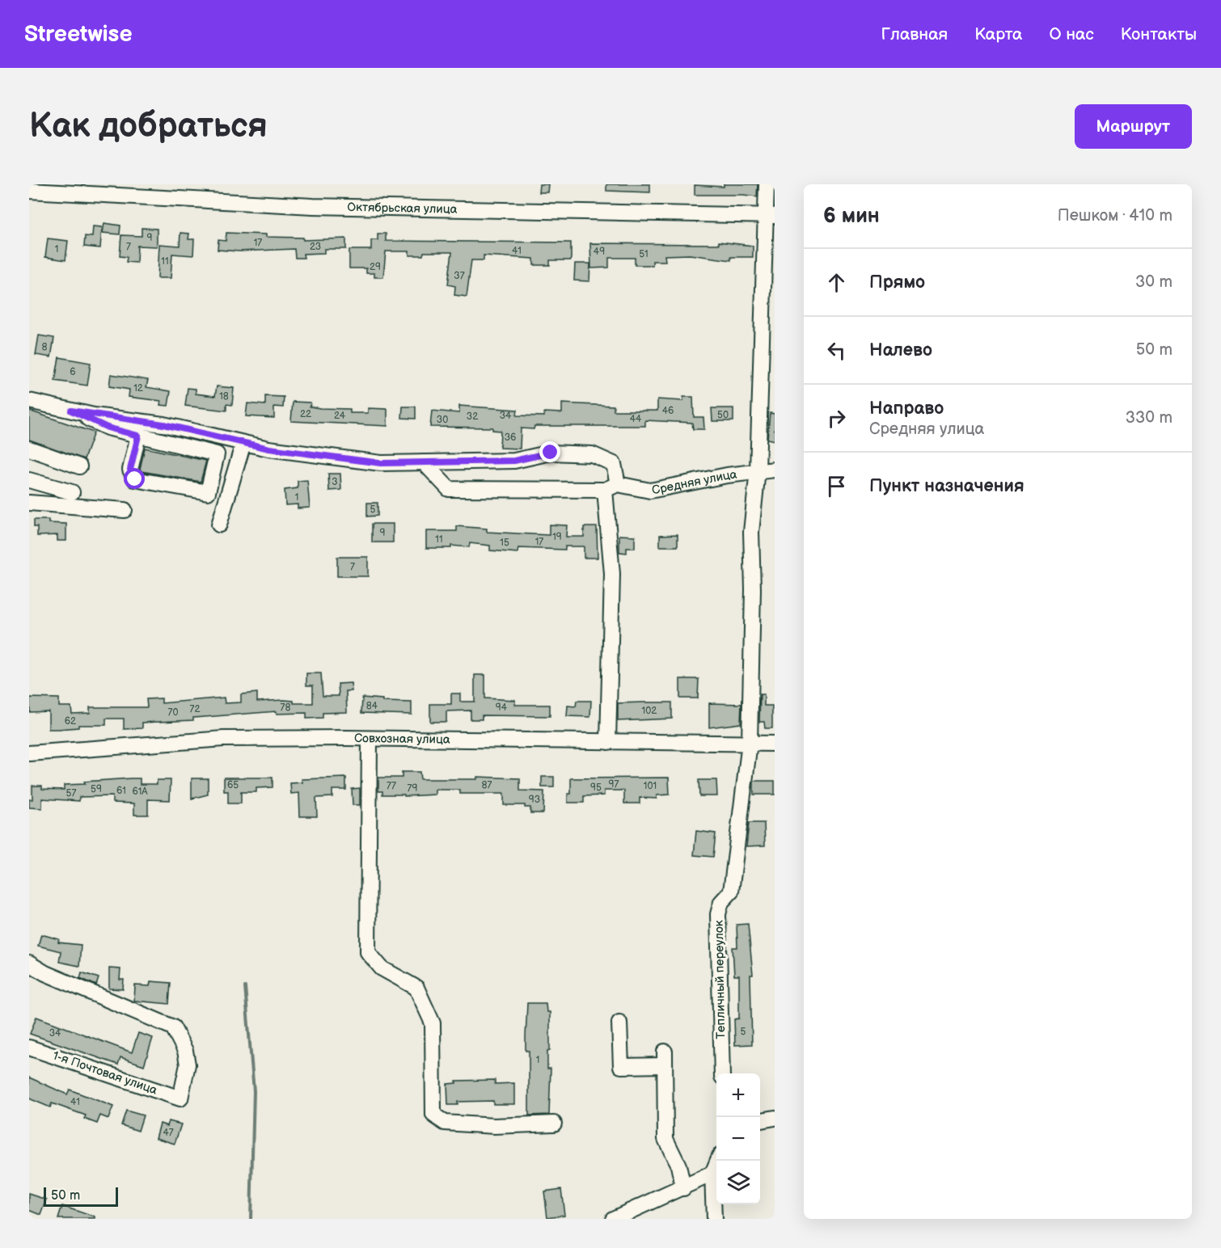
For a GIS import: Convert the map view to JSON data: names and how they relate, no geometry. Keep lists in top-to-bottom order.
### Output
{
  "streets": {
    "street": [
      "Октябрьская улица",
      "Средняя улица",
      "Совхозная улица",
      "Тепличный переулок",
      "1-я Почтовая улица"
    ]
  },
  "crossings": [
    ["Октябрьская улица", "Тепличный переулок"],
    ["Средняя улица", "Тепличный переулок"],
    ["Совхозная улица", "Тепличный переулок"]
  ],
  "house_numbers": [
    "9",
    "17",
    "7",
    "23",
    "1",
    "41",
    "49",
    "51",
    "11",
    "29",
    "37",
    "8",
    "6",
    "12",
    "18",
    "46",
    "22",
    "50",
    "24",
    "34",
    "32",
    "44",
    "30",
    "36",
    "3",
    "1",
    "5",
    "9",
    "19",
    "11",
    "17",
    "15",
    "7",
    "84",
    "78",
    "94",
    "72",
    "102",
    "70",
    "62",
    "97",
    "65",
    "87",
    "77",
    "101",
    "95",
    "79",
    "59",
    "61",
    "61А",
    "57",
    "93",
    "5",
    "34",
    "1",
    "41",
    "47"
  ],
  "scale_bar": "50 m",
  "page": {
    "header": "Streetwise",
    "nav": [
      "Главная",
      "Карта",
      "О нас",
      "Контакты"
    ],
    "buttons": "Маршрут",
    "title": "Как добраться",
    "heading": ["6 мин", "Пешком · 410 m"],
    "list": [
      ["Прямо", "30 m"],
      ["Налево", "50 m"],
      ["Направо", "Средняя улица", "330 m"],
      "Пункт назначения"
    ],
    "map_buttons": ["+", "−"],
    "scale": "50 m"
  }
}
